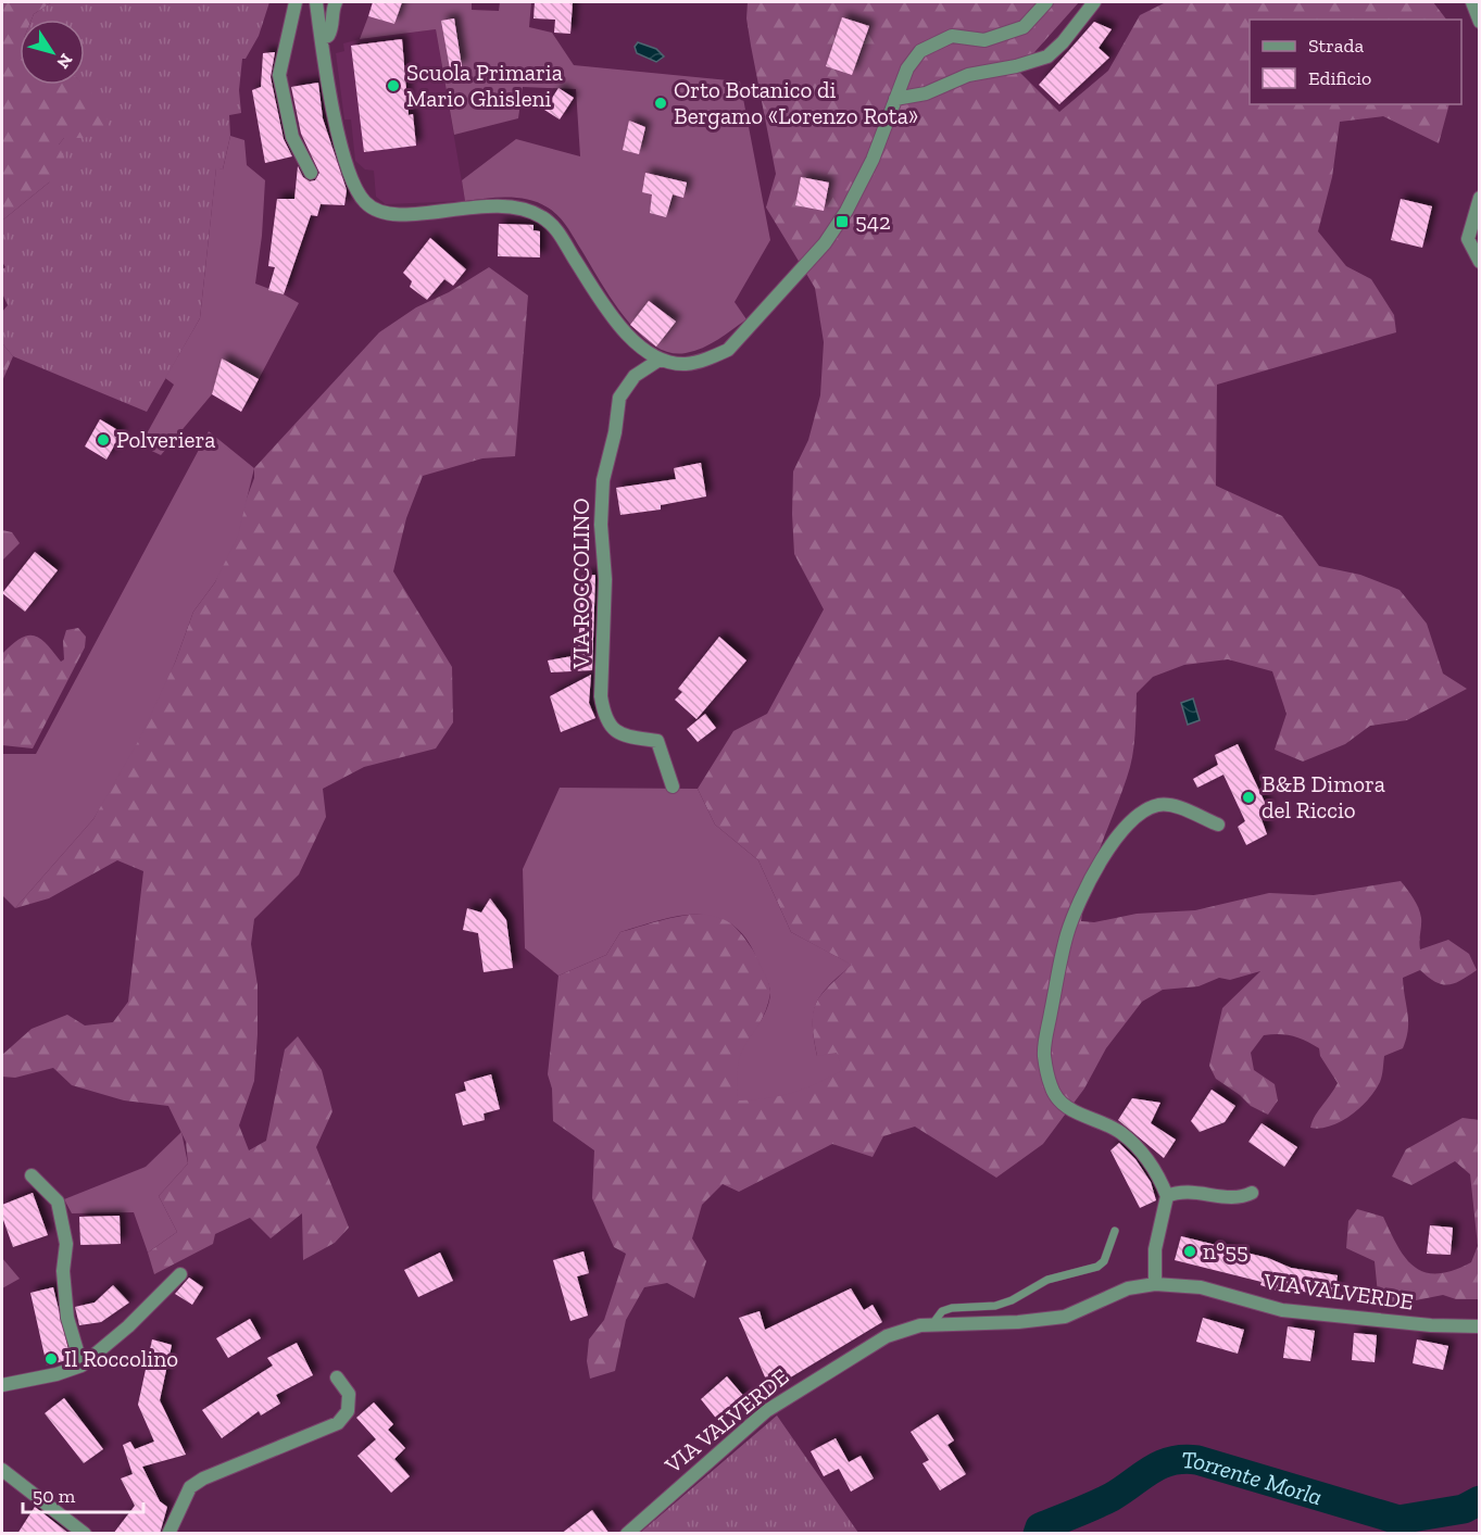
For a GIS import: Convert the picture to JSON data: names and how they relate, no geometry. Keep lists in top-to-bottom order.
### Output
{
  "streets": {
    "street": ["VIA ROCCOLINO", "VIA VALVERDE"]
  },
  "water": ["Torrente Morla"],
  "places": {
    "other": [
      "Scuola Primaria Mario Ghisleni",
      "Orto Botanico di Bergamo «Lorenzo Rota»",
      "Polveriera",
      "B&B Dimora del Riccio",
      "n°55",
      "Il Roccolino"
    ],
    "transit": ["542"]
  },
  "legend": ["Strada", "Edificio"],
  "scale_bar": "50 m",
  "north": "bottom right"
}
